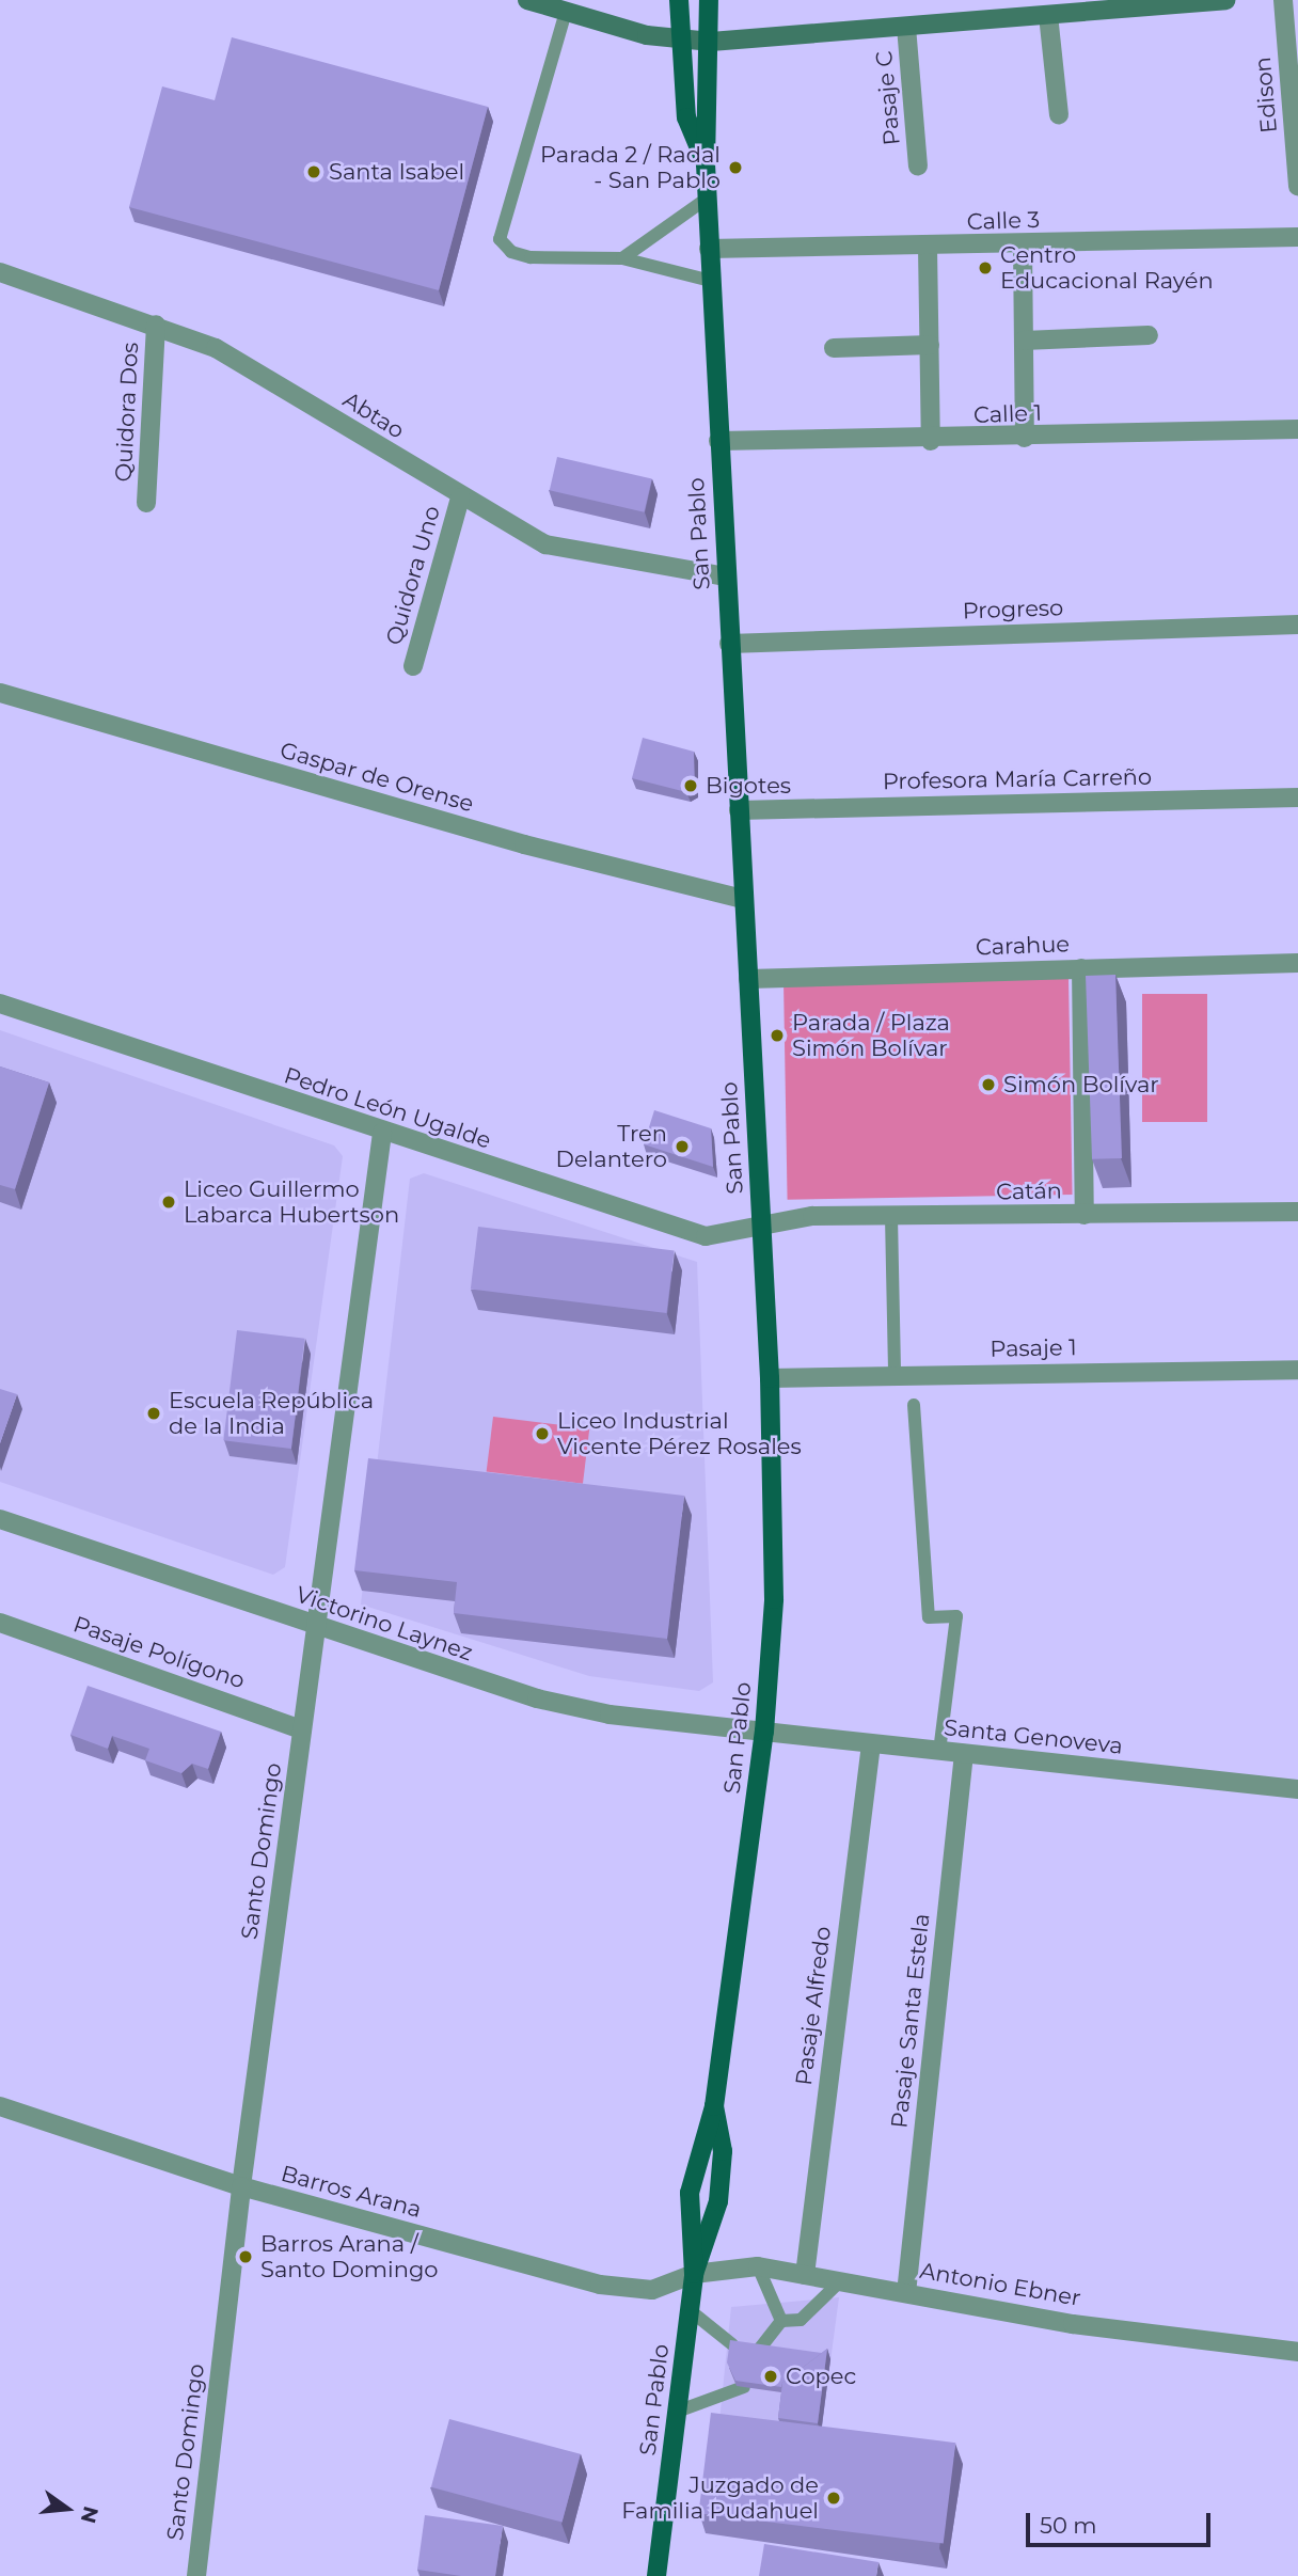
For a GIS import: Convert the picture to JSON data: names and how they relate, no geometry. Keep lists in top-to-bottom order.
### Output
{
  "streets": {
    "main road": ["San Pablo"],
    "street": [
      "Edison",
      "Pasaje C",
      "Calle 3",
      "Quidora Dos",
      "Calle 1",
      "Abtao",
      "Quidora Uno",
      "Progreso",
      "Gaspar de Orense",
      "Profesora María Carreño",
      "Carahue",
      "Pedro León Ugalde",
      "Catán",
      "Pasaje 1",
      "Victorino Laynez",
      "Pasaje Polígono",
      "Santa Genoveva",
      "Santo Domingo",
      "Pasaje Alfredo",
      "Pasaje Santa Estela",
      "Barros Arana",
      "Antonio Ebner"
    ]
  },
  "crossings": [
    ["Calle 3", "San Pablo"],
    ["Quidora Dos", "Abtao"],
    ["Calle 1", "San Pablo"],
    ["Abtao", "San Pablo"],
    ["Abtao", "Quidora Uno"],
    ["San Pablo", "Progreso"],
    ["San Pablo", "Gaspar de Orense"],
    ["San Pablo", "Profesora María Carreño"],
    ["San Pablo", "Carahue"],
    ["San Pablo", "Pedro León Ugalde"],
    ["San Pablo", "Catán"],
    ["San Pablo", "Pasaje 1"],
    ["San Pablo", "Victorino Laynez"],
    ["San Pablo", "Santa Genoveva"],
    ["San Pablo", "Barros Arana"],
    ["San Pablo", "Antonio Ebner"],
    ["Pedro León Ugalde", "Catán"],
    ["Pedro León Ugalde", "Santo Domingo"],
    ["Victorino Laynez", "Santa Genoveva"],
    ["Victorino Laynez", "Santo Domingo"],
    ["Pasaje Polígono", "Santo Domingo"],
    ["Santa Genoveva", "Pasaje Alfredo"],
    ["Santa Genoveva", "Pasaje Santa Estela"],
    ["Santo Domingo", "Barros Arana"],
    ["Pasaje Alfredo", "Antonio Ebner"],
    ["Pasaje Santa Estela", "Antonio Ebner"],
    ["Barros Arana", "Antonio Ebner"]
  ],
  "places": [
    "Parada 2 / Radal - San Pablo",
    "Santa Isabel",
    "Centro Educacional Rayén",
    "Bigotes",
    "Parada / Plaza Simón Bolívar",
    "Simón Bolívar",
    "Tren Delantero",
    "Liceo Guillermo Labarca Hubertson",
    "Escuela República de la India",
    "Liceo Industrial Vicente Pérez Rosales",
    "Barros Arana / Santo Domingo",
    "Copec",
    "Juzgado de Familia Pudahuel"
  ],
  "scale_bar": "50 m",
  "north": "right"
}
